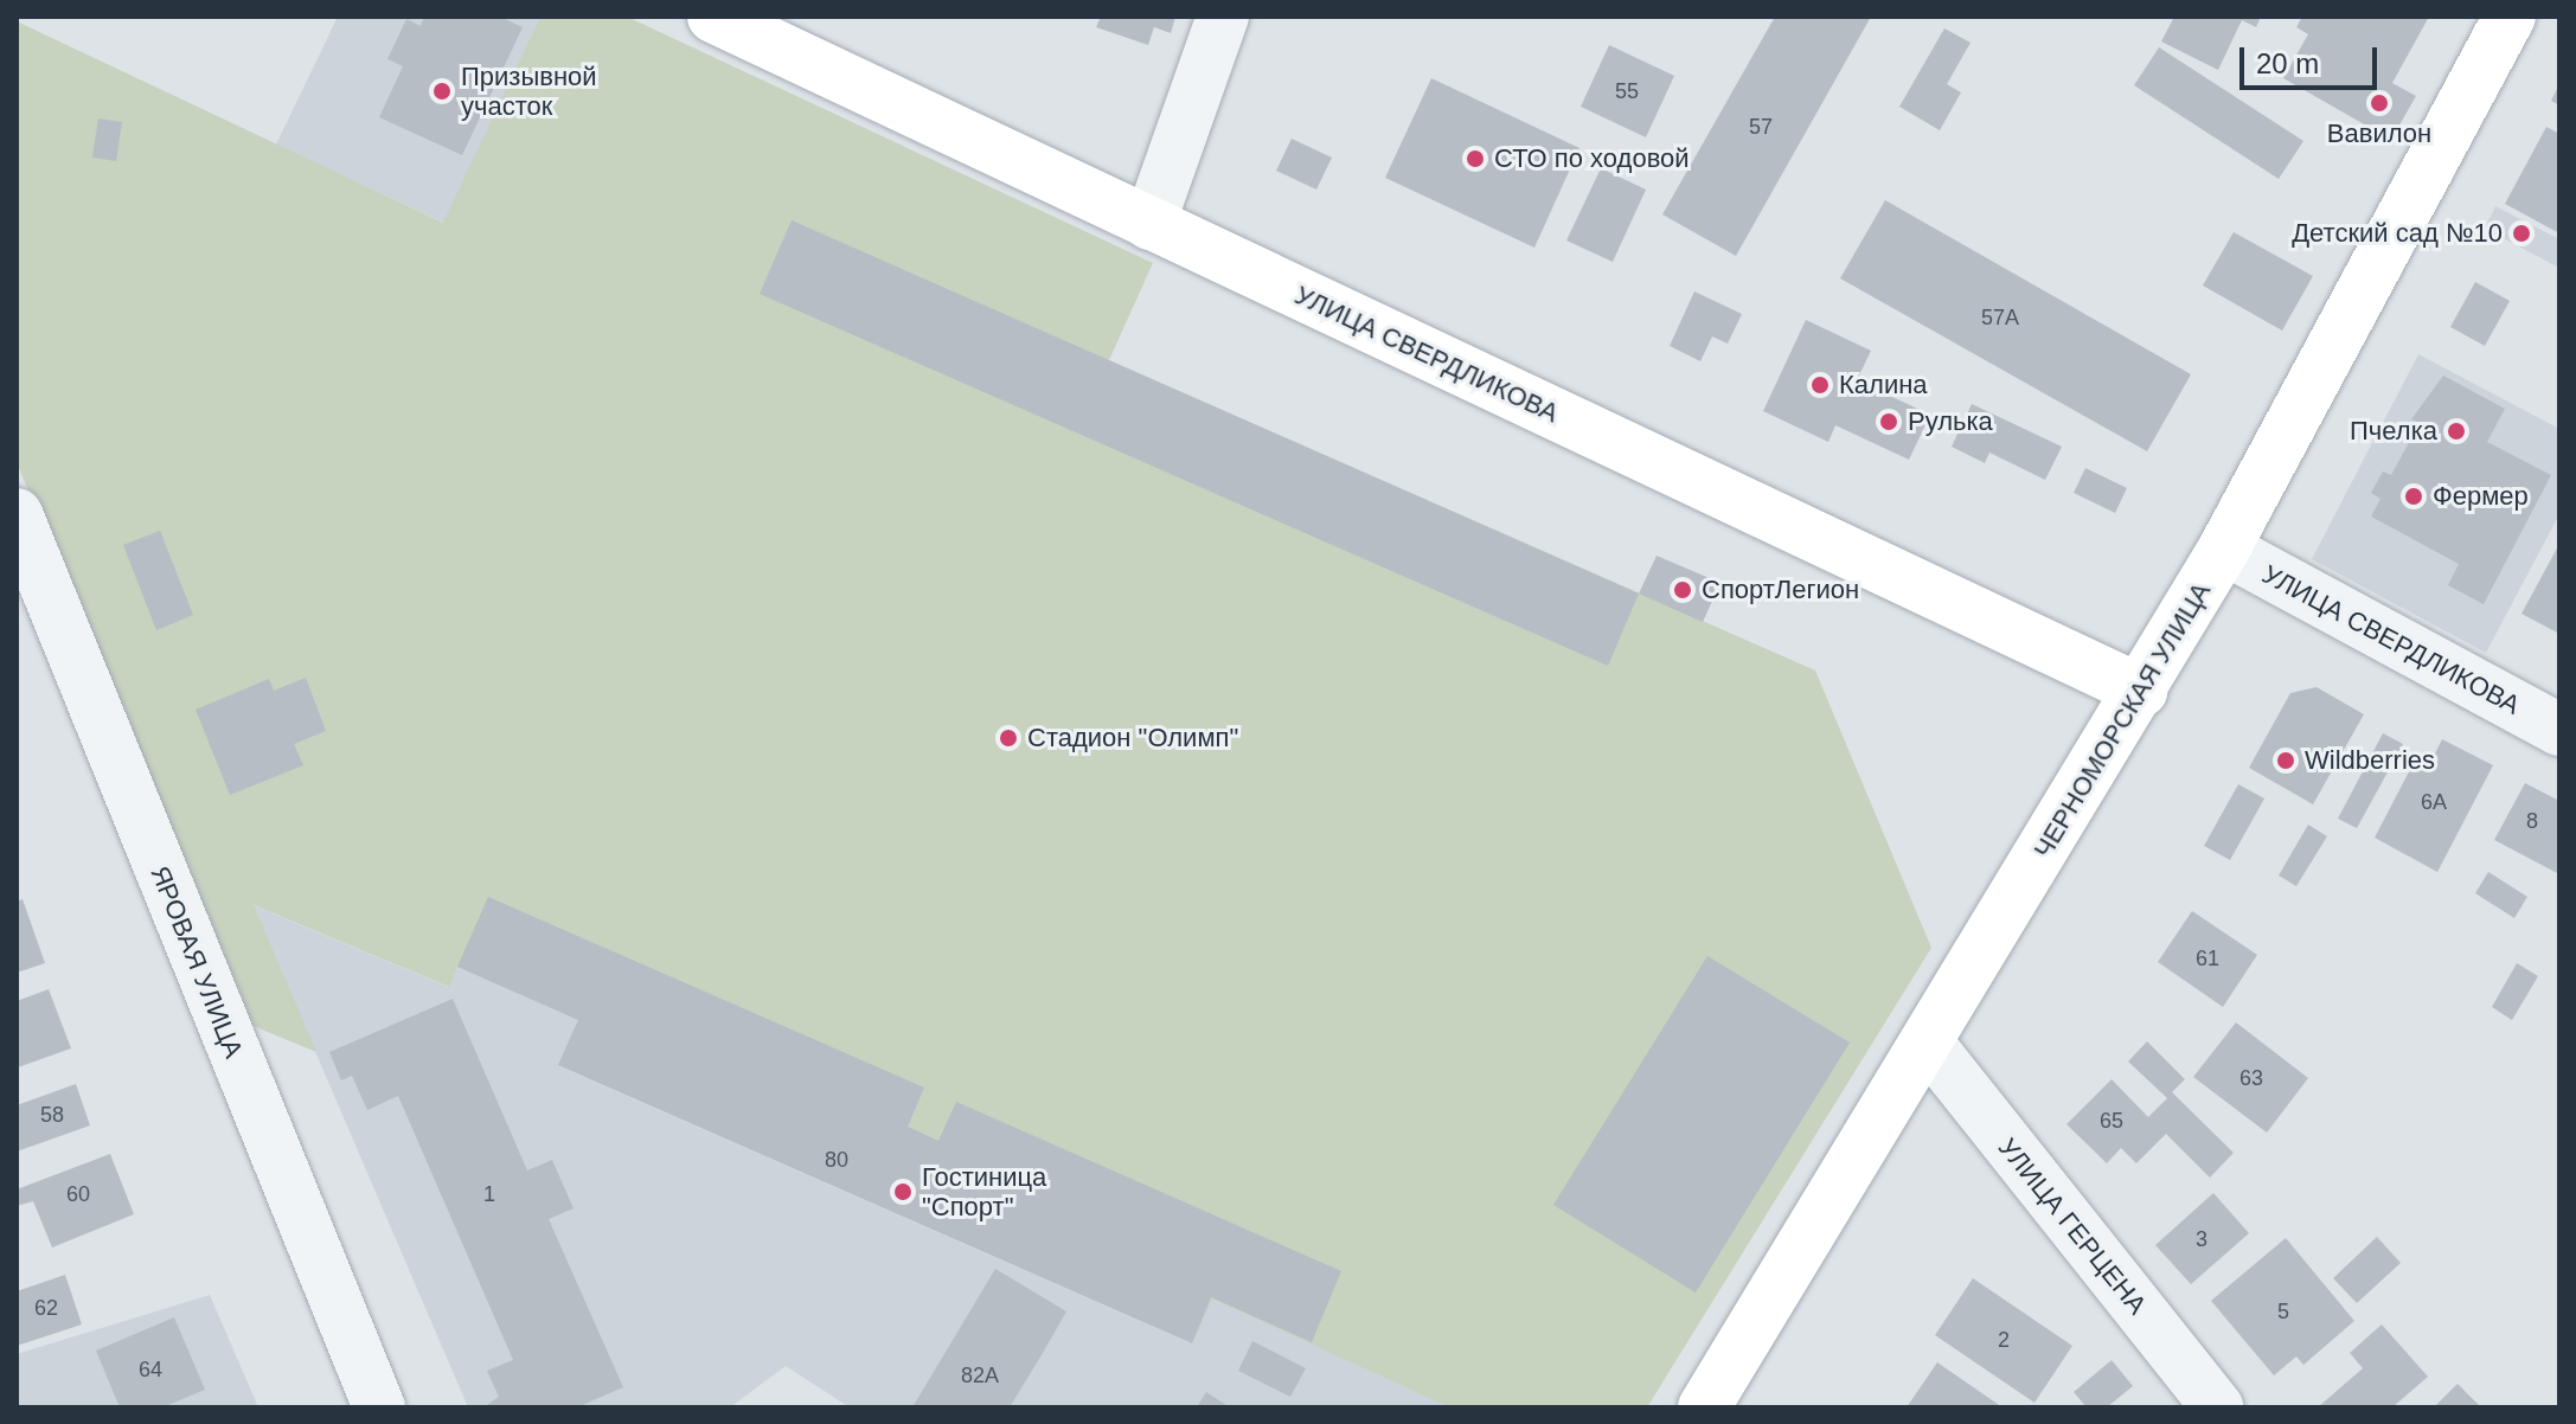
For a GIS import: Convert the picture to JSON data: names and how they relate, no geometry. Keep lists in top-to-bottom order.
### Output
{
  "streets": {
    "street": [
      "УЛИЦА СВЕРДЛИКОВА",
      "ЧЕРНОМОРСКАЯ УЛИЦА",
      "ЯРОВАЯ УЛИЦА",
      "УЛИЦА ГЕРЦЕНА"
    ]
  },
  "crossings": [
    ["УЛИЦА СВЕРДЛИКОВА", "ЧЕРНОМОРСКАЯ УЛИЦА"],
    ["ЧЕРНОМОРСКАЯ УЛИЦА", "УЛИЦА ГЕРЦЕНА"]
  ],
  "places": [
    "Призывной участок",
    "Вавилон",
    "СТО по ходовой",
    "Детский сад №10",
    "Калина",
    "Рулька",
    "Пчелка",
    "Фермер",
    "СпортЛегион",
    "Стадион \"Олимп\"",
    "Wildberries",
    "Гостиница \"Спорт\""
  ],
  "house_numbers": [
    "55",
    "57",
    "57А",
    "6А",
    "8",
    "61",
    "63",
    "58",
    "65",
    "80",
    "60",
    "1",
    "3",
    "62",
    "5",
    "2",
    "64",
    "82А"
  ],
  "scale_bar": "20 m"
}
